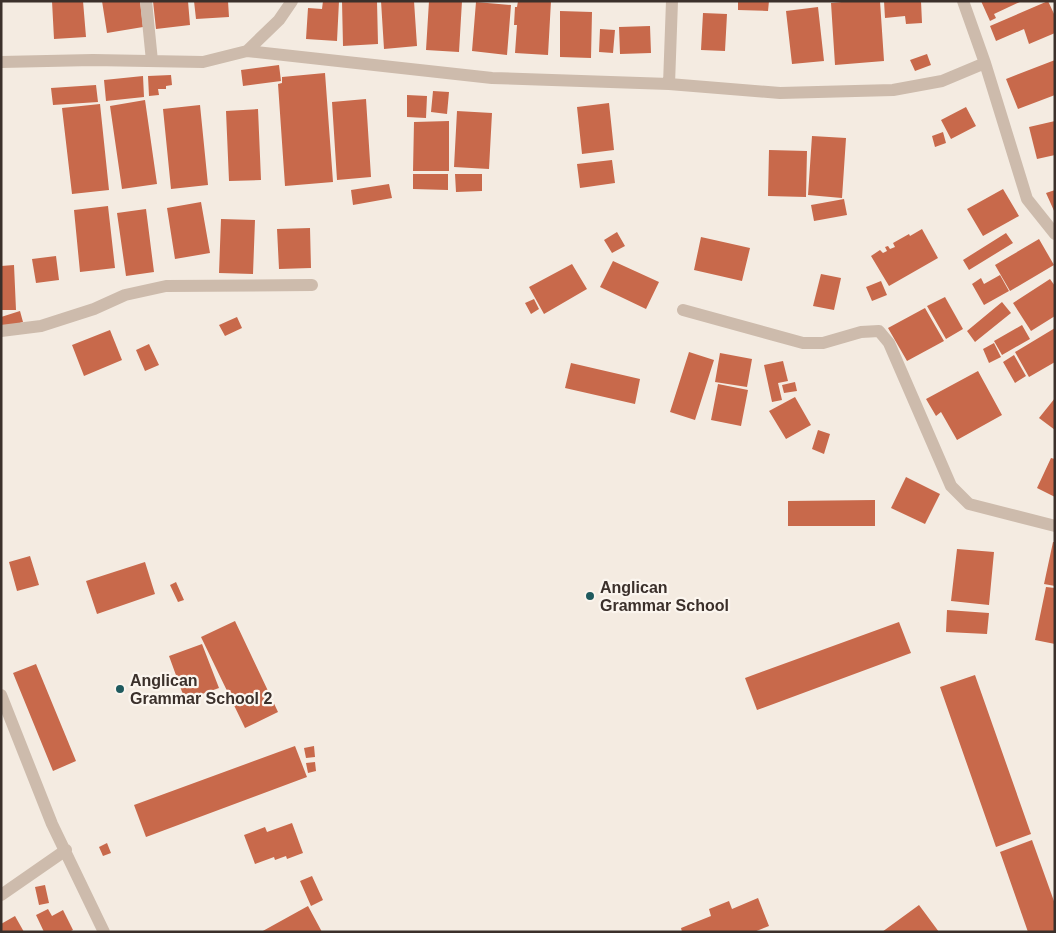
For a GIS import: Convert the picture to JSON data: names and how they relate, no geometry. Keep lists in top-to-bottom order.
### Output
{
  "places": ["Anglican Grammar School", "Anglican Grammar School 2"]
}
